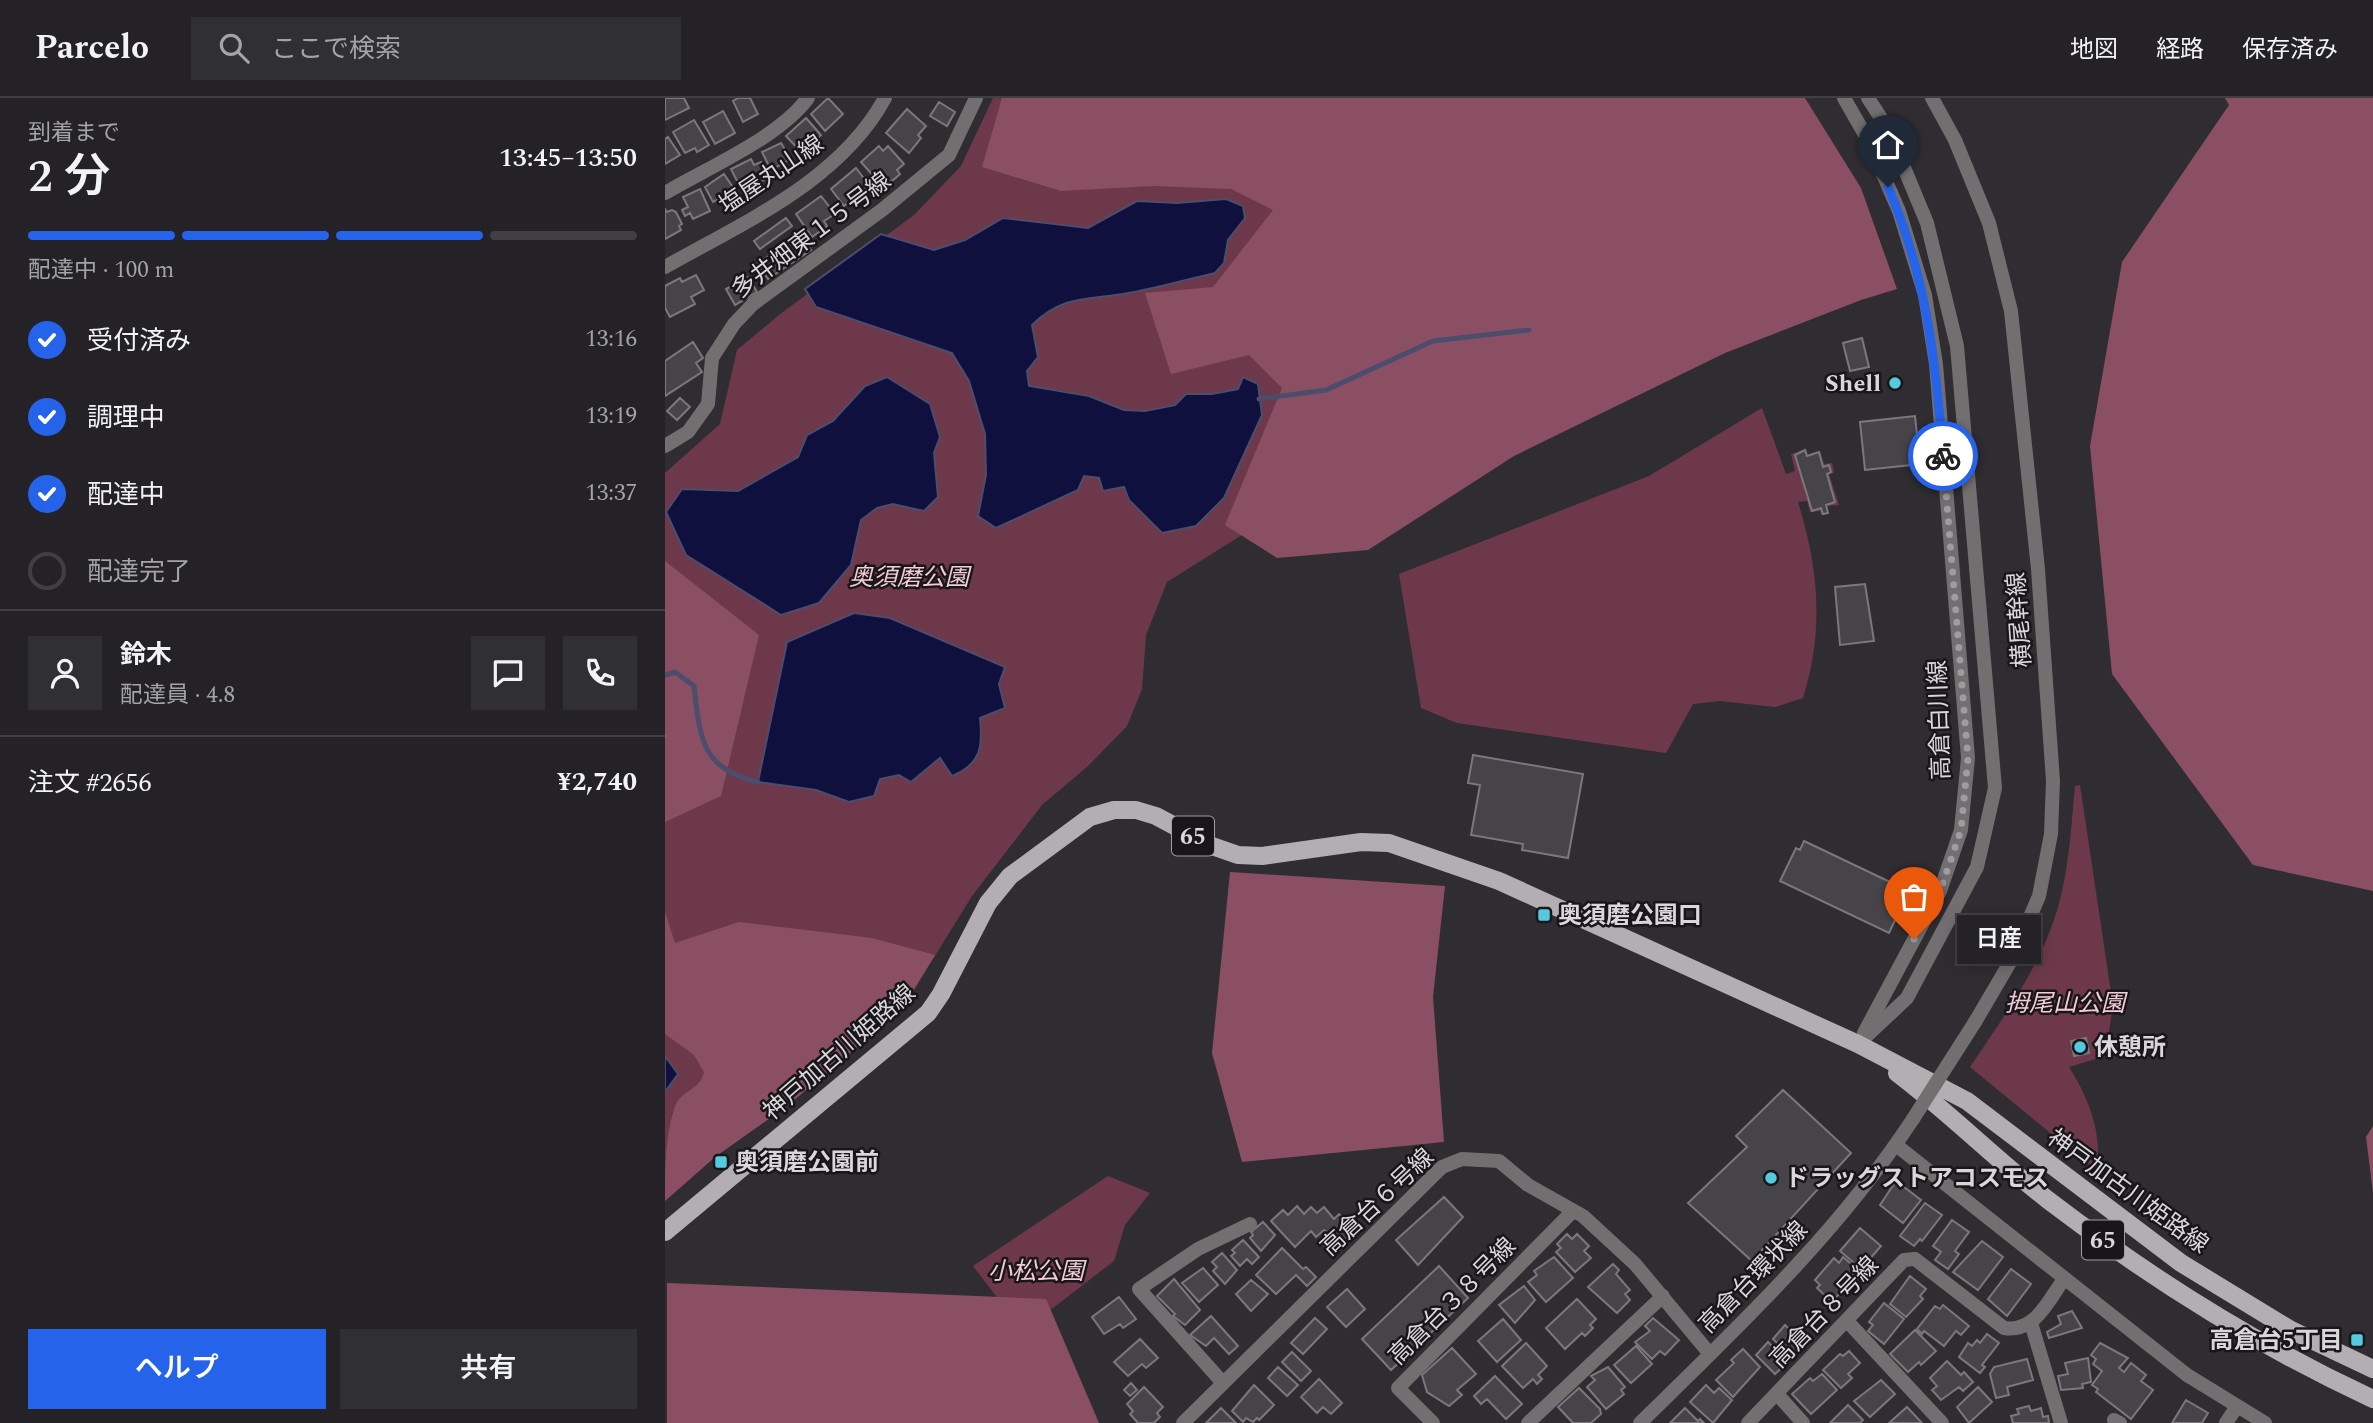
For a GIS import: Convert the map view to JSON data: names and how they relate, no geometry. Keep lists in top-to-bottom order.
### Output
{
  "streets": {
    "main road": ["65", "神戸加古川姫路線"],
    "street": [
      "塩屋丸山線",
      "多井畑東１５号線",
      "横尾幹線",
      "高倉白川線",
      "高倉台６号線",
      "高倉台環状線",
      "高倉台３８号線",
      "高倉台８号線"
    ]
  },
  "crossings": [
    ["横尾幹線", "高倉台環状線"],
    ["高倉白川線", "神戸加古川姫路線"],
    ["高倉台６号線", "高倉台環状線"],
    ["高倉台６号線", "高倉台３８号線"]
  ],
  "parks": ["奥須磨公園", "拇尾山公園", "小松公園"],
  "places": {
    "other": [
      "Shell",
      "日産",
      "休憩所",
      "ドラッグストアコスモス"
    ],
    "transit": ["奥須磨公園口", "奥須磨公園前", "高倉台5丁目"]
  },
  "page": {
    "header": "Parcelo",
    "search": "ここで検索",
    "nav": ["地図", "経路", "保存済み"],
    "heading": ["2 分", "到着まで", "13:45–13:50"],
    "panel": [
      "鈴木",
      "配達員 · 4.8",
      "注文 #2656",
      "¥2,740"
    ],
    "bar": "配達中 · 100 m",
    "list": [
      ["受付済み", "13:16"],
      ["調理中", "13:19"],
      ["配達中", "13:37"],
      "配達完了"
    ],
    "bubble": "日産",
    "buttons": ["ヘルプ", "共有"]
  }
}
